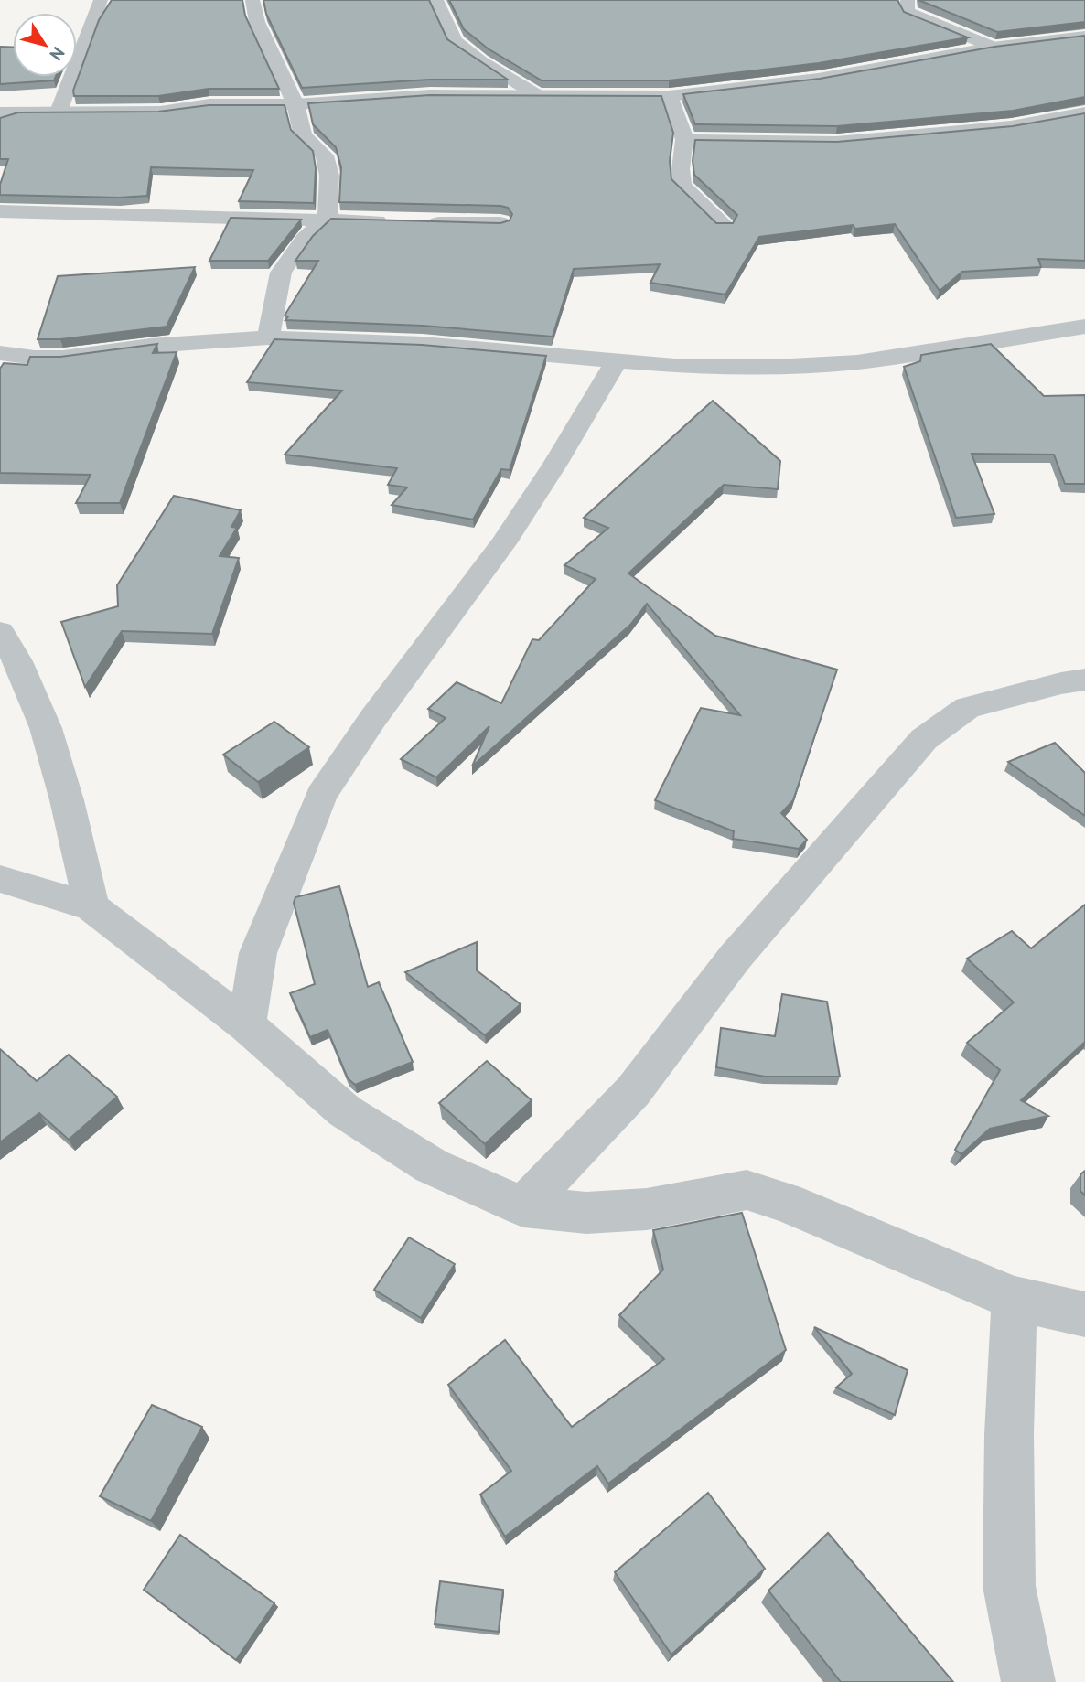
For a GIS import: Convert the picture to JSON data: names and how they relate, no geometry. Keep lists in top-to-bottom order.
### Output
{
  "north": "bottom right"
}
